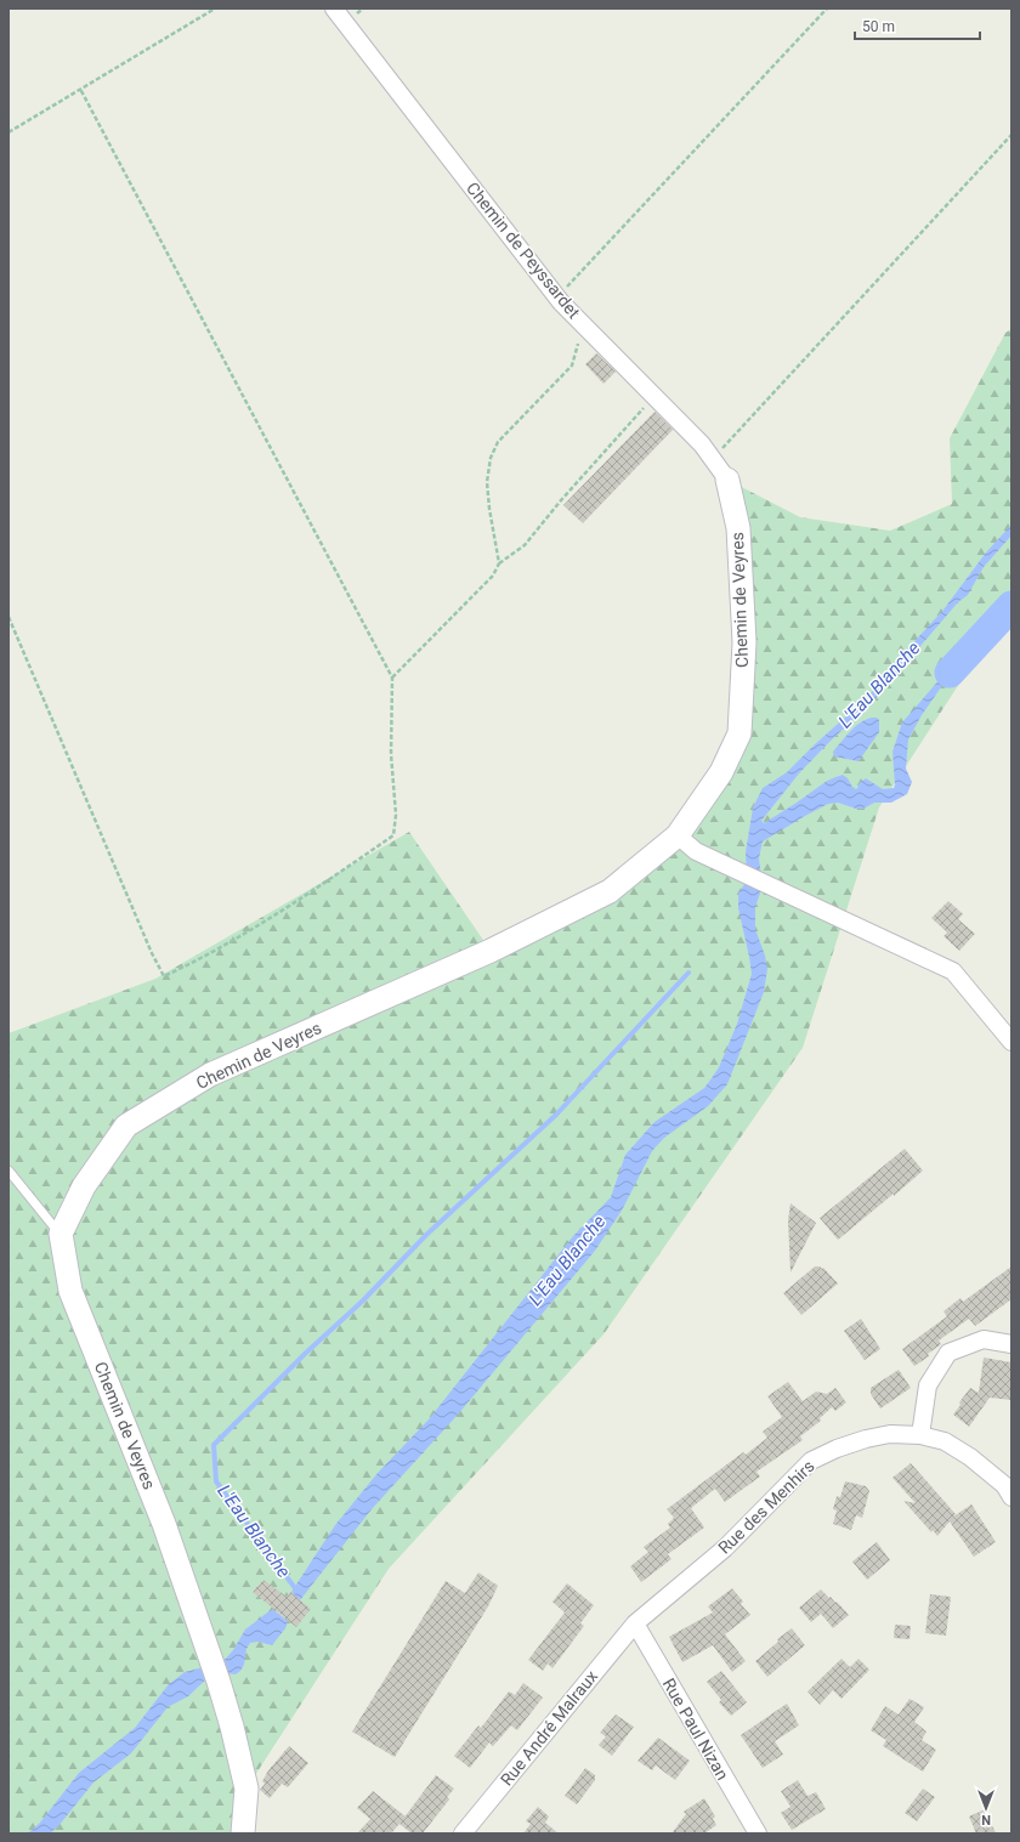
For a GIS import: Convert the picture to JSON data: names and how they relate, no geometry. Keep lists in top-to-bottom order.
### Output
{
  "streets": {
    "street": [
      "Chemin de Peyssardet",
      "Chemin de Veyres",
      "Rue des Menhirs",
      "Rue André Malraux",
      "Rue Paul Nizan"
    ]
  },
  "crossings": [
    ["Chemin de Peyssardet", "Chemin de Veyres"],
    ["Rue des Menhirs", "Rue André Malraux"],
    ["Rue des Menhirs", "Rue Paul Nizan"],
    ["Rue André Malraux", "Rue Paul Nizan"]
  ],
  "water": ["L'Eau Blanche"],
  "scale_bar": "50 m",
  "north": "bottom"
}
